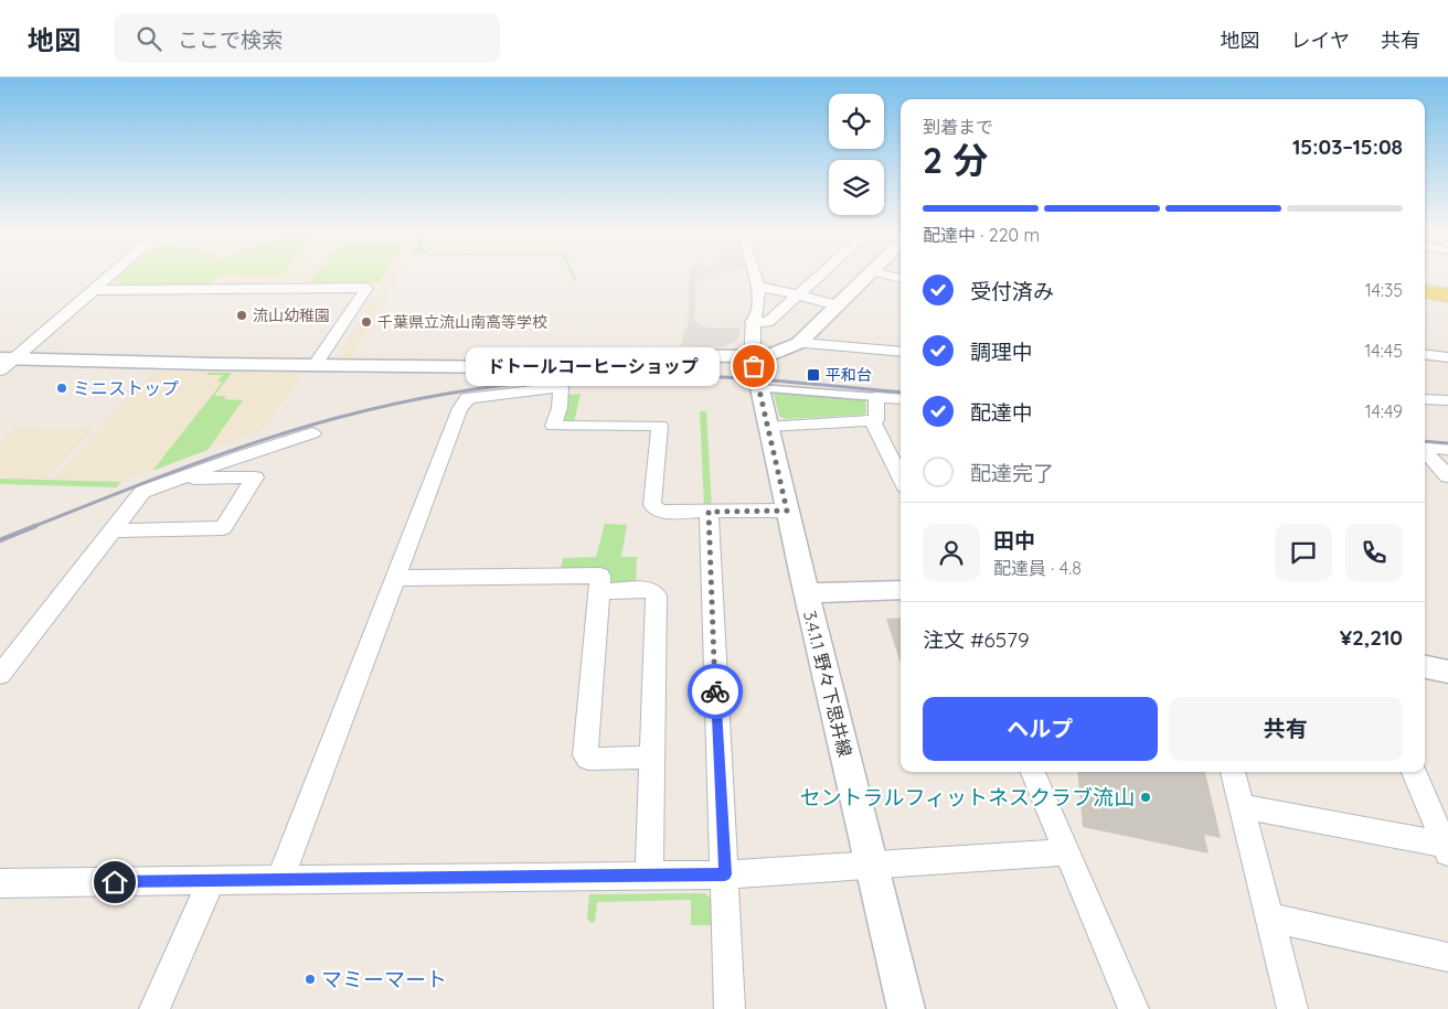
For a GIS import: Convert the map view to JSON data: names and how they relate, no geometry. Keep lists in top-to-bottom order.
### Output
{
  "streets": {
    "street": ["3.4.1.1 野々下思井線"]
  },
  "places": {
    "other": [
      "流山幼稚園",
      "千葉県立流山南高等学校",
      "ドトールコーヒーショップ",
      "ミニストップ",
      "セントラルフィットネスクラブ流山",
      "マミーマート"
    ],
    "transit": ["平和台"]
  },
  "page": {
    "header": "地図",
    "search": "ここで検索",
    "nav": ["地図", "レイヤ", "共有"],
    "heading": ["2 分", "到着まで", "15:03–15:08"],
    "panel": [
      "田中",
      "配達員 · 4.8",
      "注文 #6579",
      "¥2,210"
    ],
    "bar": "配達中 · 220 m",
    "list": [
      ["受付済み", "14:35"],
      ["調理中", "14:45"],
      ["配達中", "14:49"],
      "配達完了"
    ],
    "bubble": "ドトールコーヒーショップ",
    "buttons": ["ヘルプ", "共有"]
  }
}
